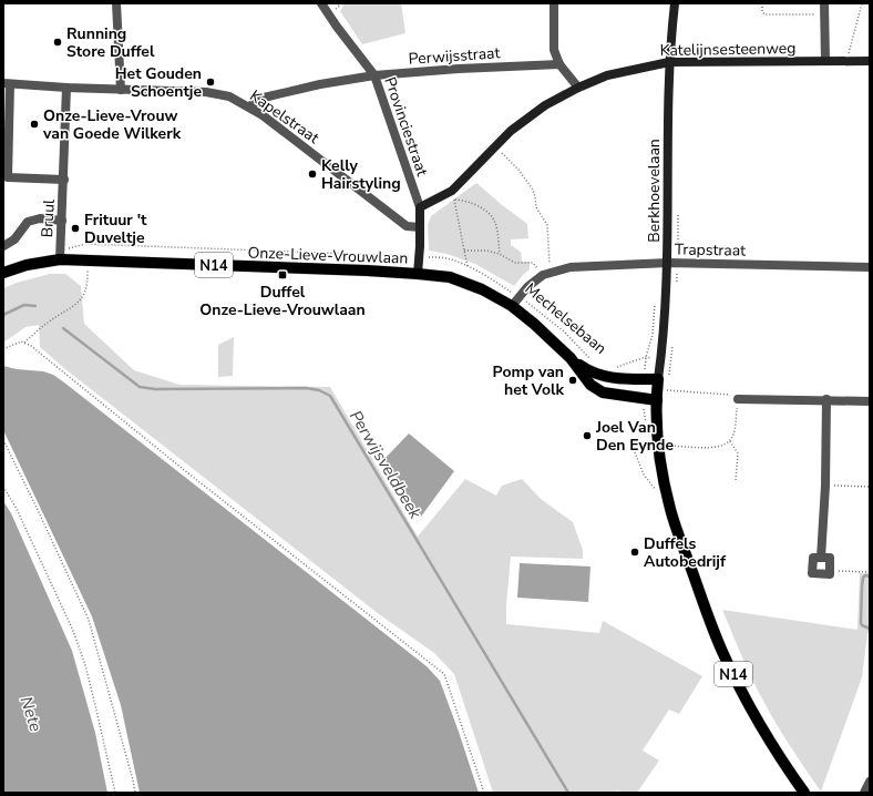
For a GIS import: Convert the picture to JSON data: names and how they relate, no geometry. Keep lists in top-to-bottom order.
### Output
{
  "streets": {
    "main road": ["Onze-Lieve-Vrouwlaan", "N14", "Mechelsebaan"],
    "street": [
      "Katelijnsesteenweg",
      "Perwijsstraat",
      "Kapelstraat",
      "Provinciestraat",
      "Berkhoevelaan",
      "Bruul",
      "Trapstraat"
    ]
  },
  "crossings": [
    ["Katelijnsesteenweg", "Provinciestraat"],
    ["Katelijnsesteenweg", "Berkhoevelaan"],
    ["Perwijsstraat", "Kapelstraat"],
    ["Perwijsstraat", "Provinciestraat"],
    ["Kapelstraat", "Provinciestraat"],
    ["Kapelstraat", "Bruul"],
    ["Provinciestraat", "Onze-Lieve-Vrouwlaan"],
    ["Provinciestraat", "Mechelsebaan"],
    ["Berkhoevelaan", "Trapstraat"],
    ["Berkhoevelaan", "N14"],
    ["Berkhoevelaan", "Mechelsebaan"],
    ["Bruul", "Onze-Lieve-Vrouwlaan"],
    ["Trapstraat", "Onze-Lieve-Vrouwlaan"],
    ["Trapstraat", "Mechelsebaan"],
    ["Onze-Lieve-Vrouwlaan", "Mechelsebaan"],
    ["N14", "Mechelsebaan"]
  ],
  "water": ["Perwijsveldbeek", "Nete"],
  "places": {
    "other": [
      "Running Store Duffel",
      "Het Gouden Schoentje",
      "Onze-Lieve-Vrouw van Goede Wilkerk",
      "Kelly Hairstyling",
      "Frituur 't Duveltje",
      "Pomp van het Volk",
      "Joel Van Den Eynde",
      "Duffels Autobedrijf"
    ],
    "transit": ["Duffel Onze-Lieve-Vrouwlaan"]
  }
}
